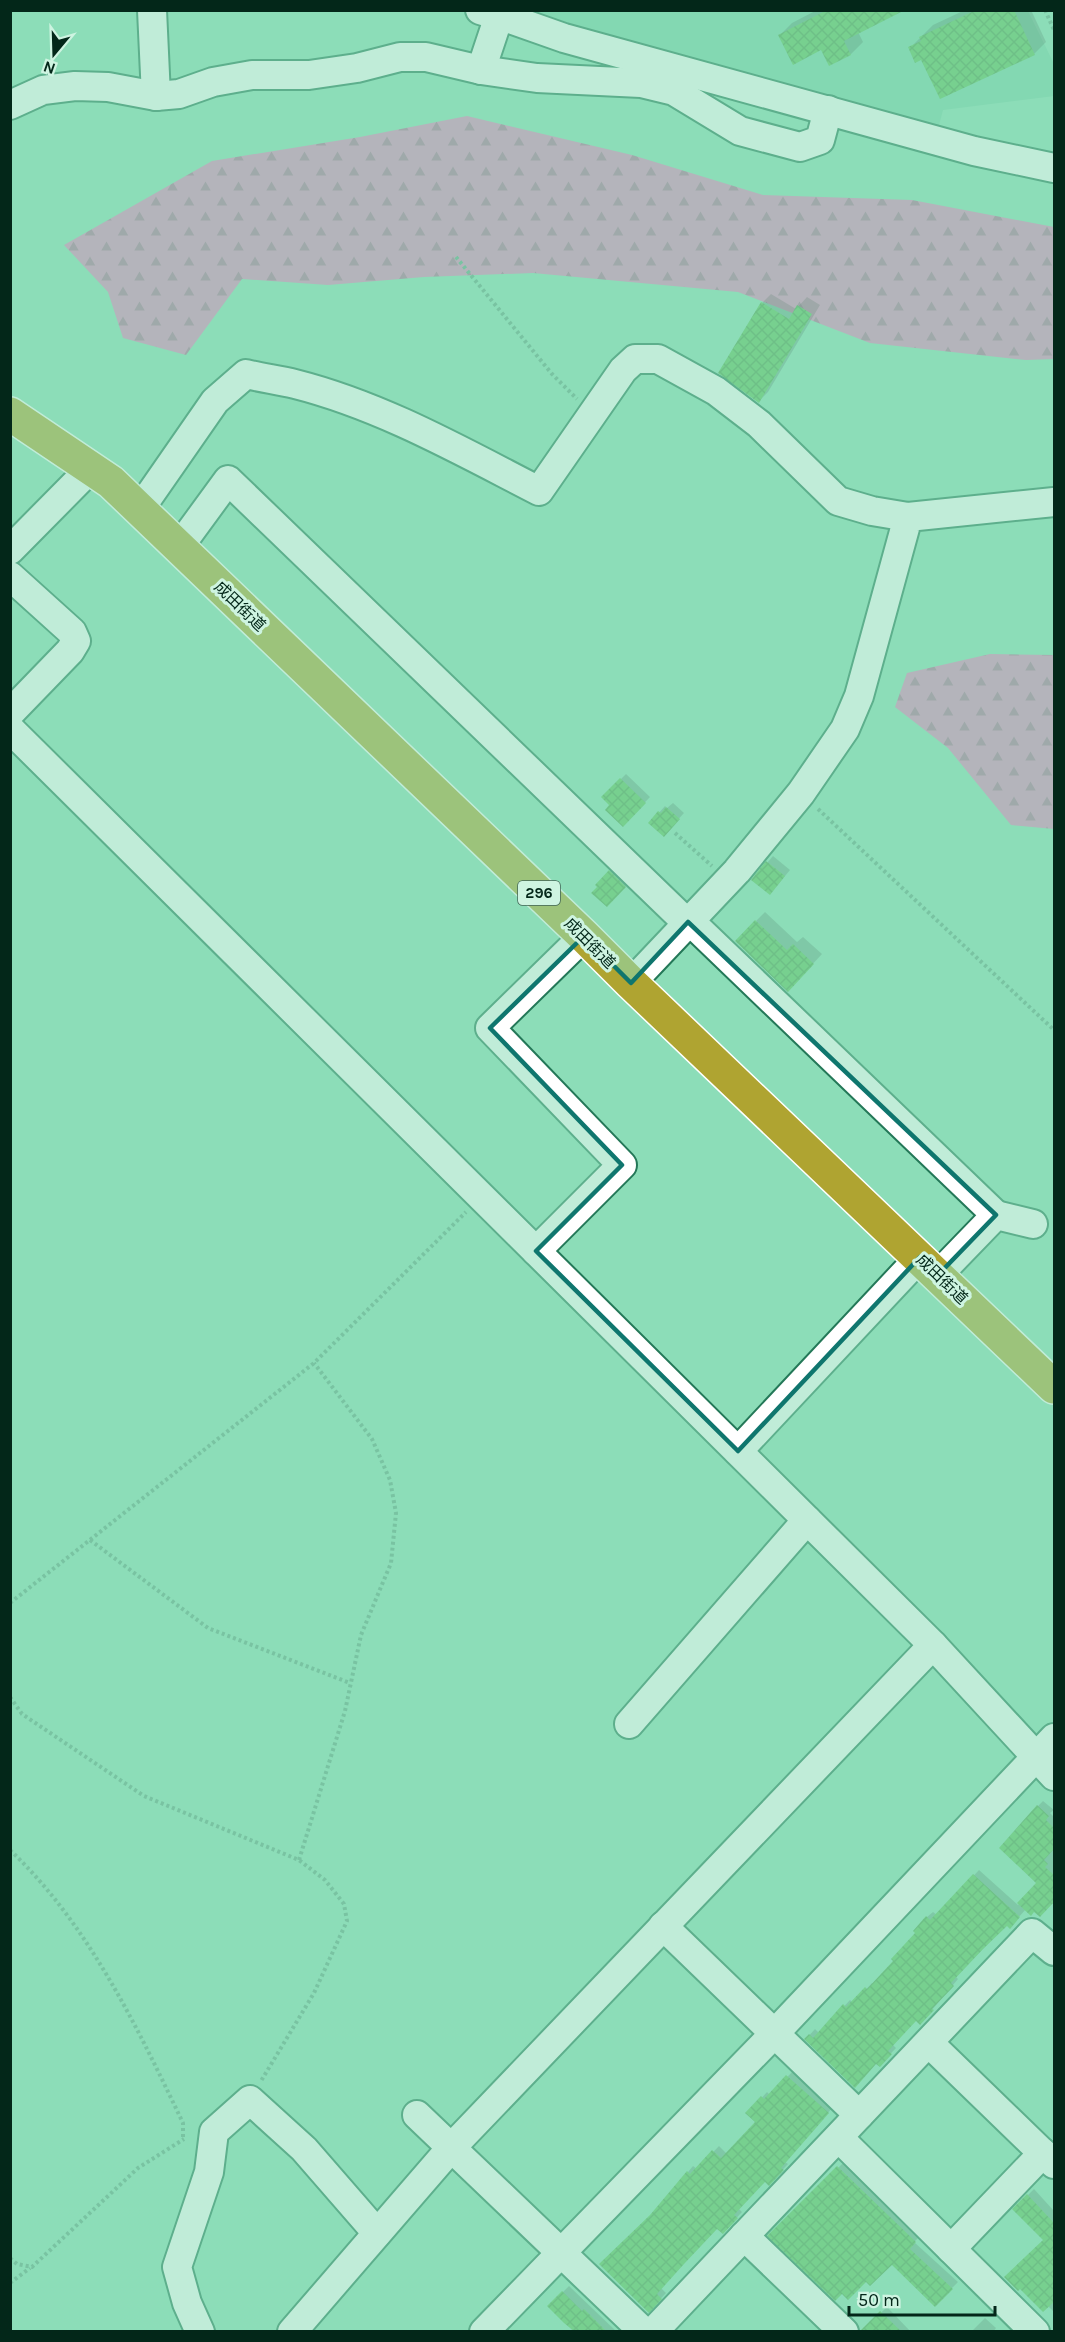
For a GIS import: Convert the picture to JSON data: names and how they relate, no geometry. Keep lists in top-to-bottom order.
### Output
{
  "streets": {
    "highway": ["成田街道", "296"]
  },
  "scale_bar": "50 m",
  "north": "bottom"
}
